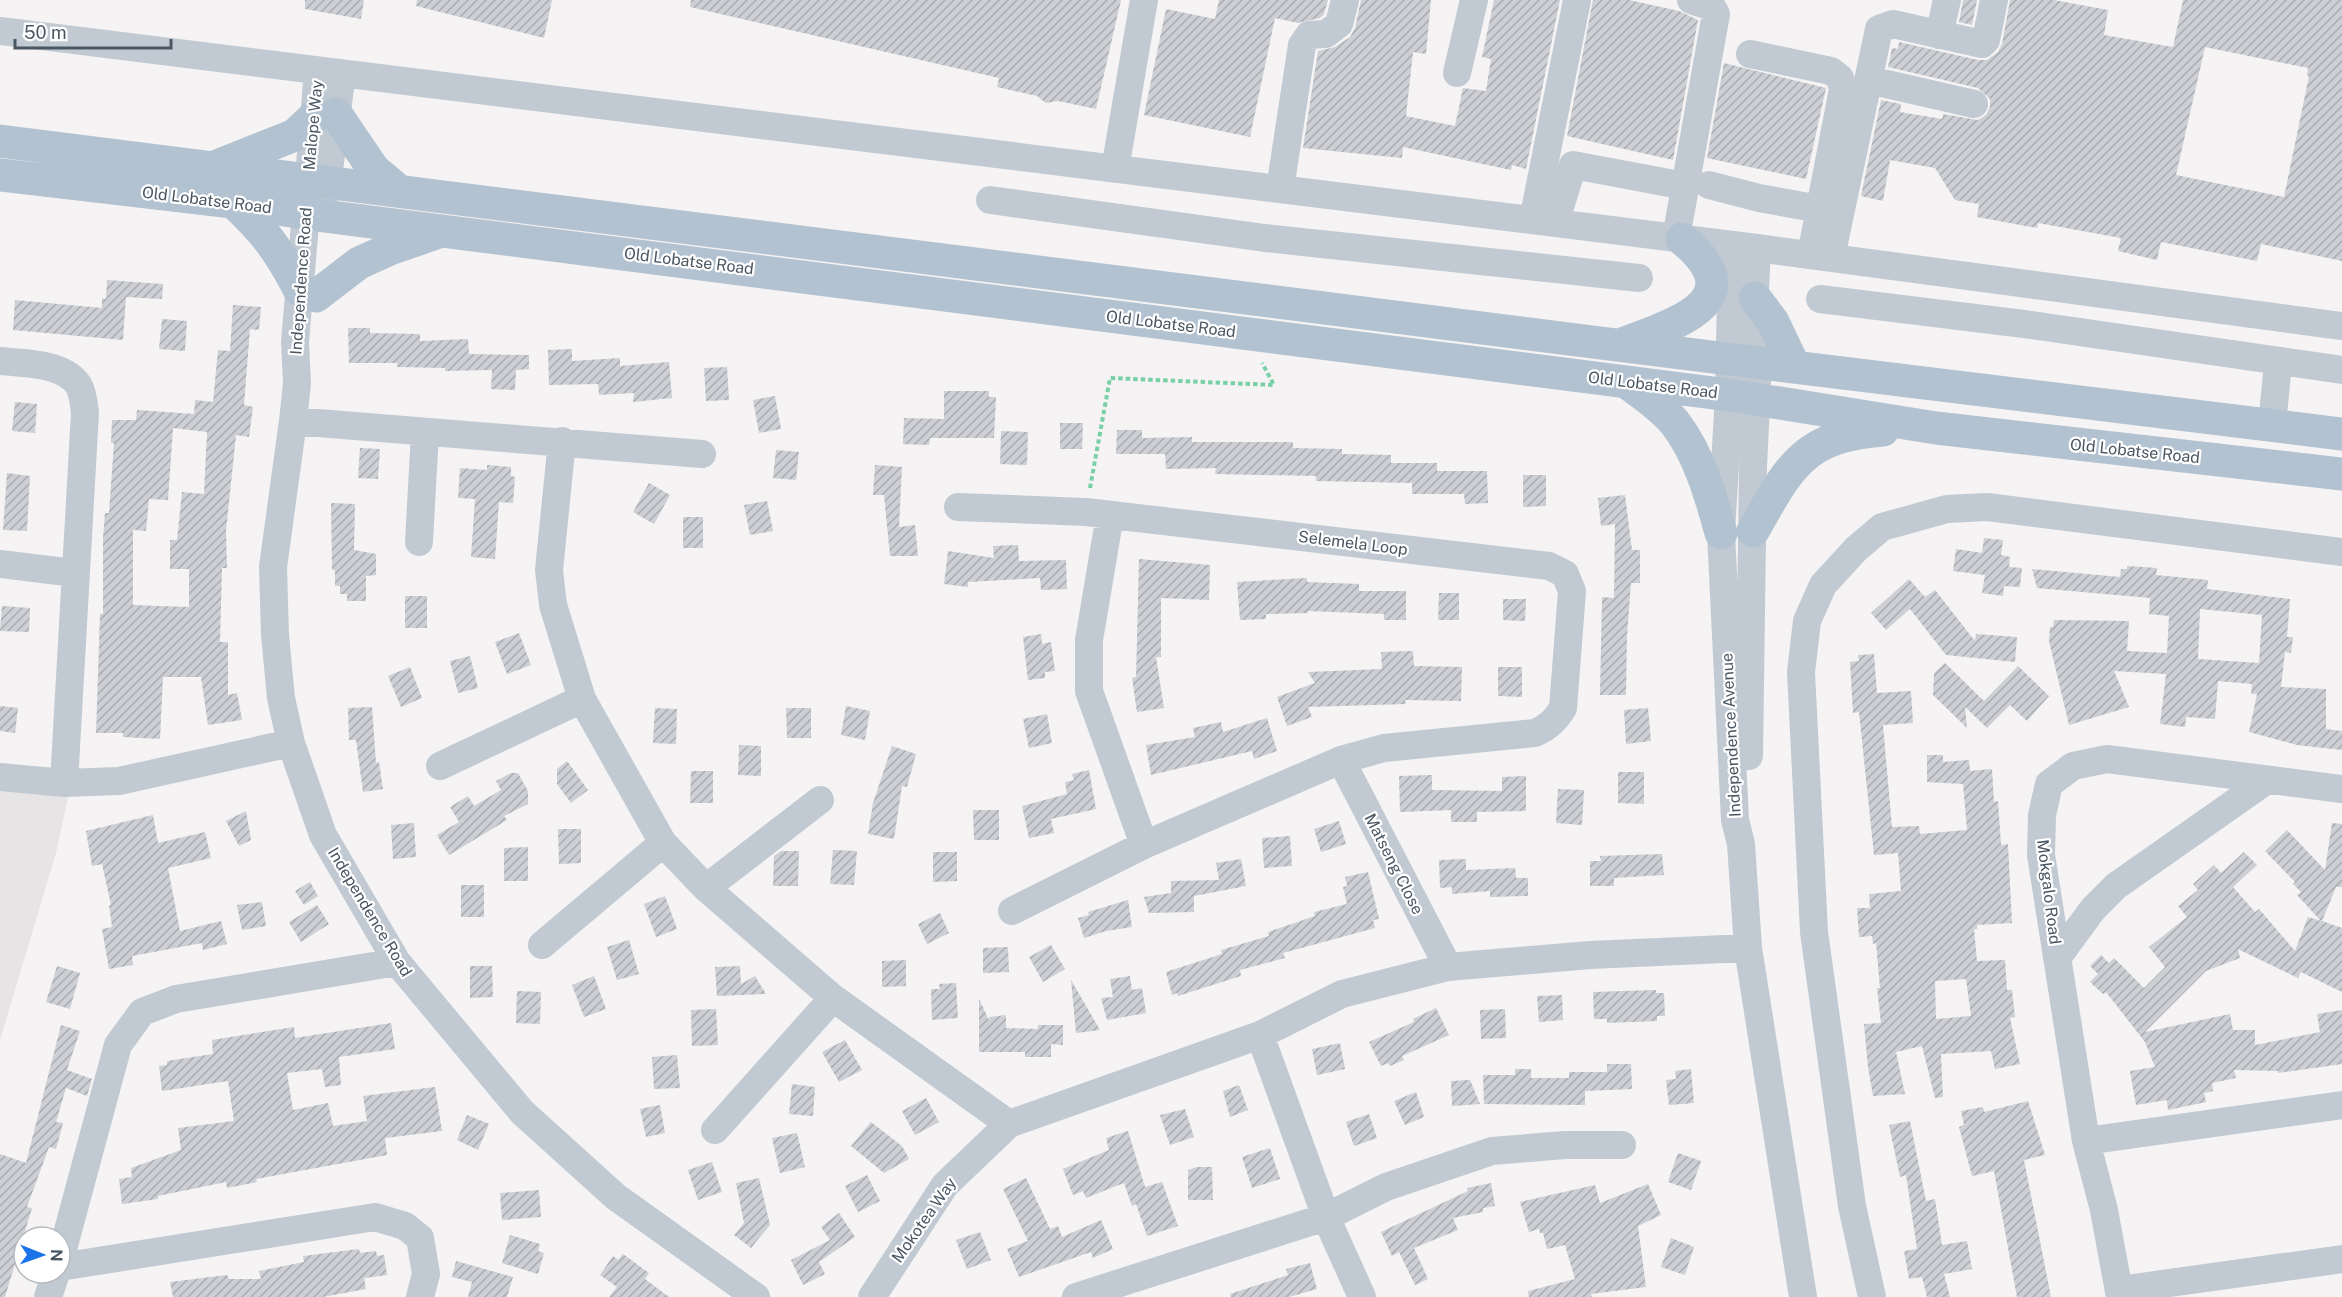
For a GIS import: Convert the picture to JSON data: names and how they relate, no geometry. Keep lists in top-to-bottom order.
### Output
{
  "streets": {
    "main road": ["Old Lobatse Road"],
    "street": [
      "Malope Way",
      "Independence Road",
      "Selemela Loop",
      "Independence Avenue",
      "Matseng Close",
      "Mokgalo Road",
      "Mokotea Way"
    ]
  },
  "crossings": [
    ["Malope Way", "Old Lobatse Road"],
    ["Malope Way", "Independence Road"],
    ["Old Lobatse Road", "Independence Road"],
    ["Old Lobatse Road", "Independence Avenue"],
    ["Selemela Loop", "Matseng Close"]
  ],
  "scale_bar": "50 m",
  "north": "right"
}
